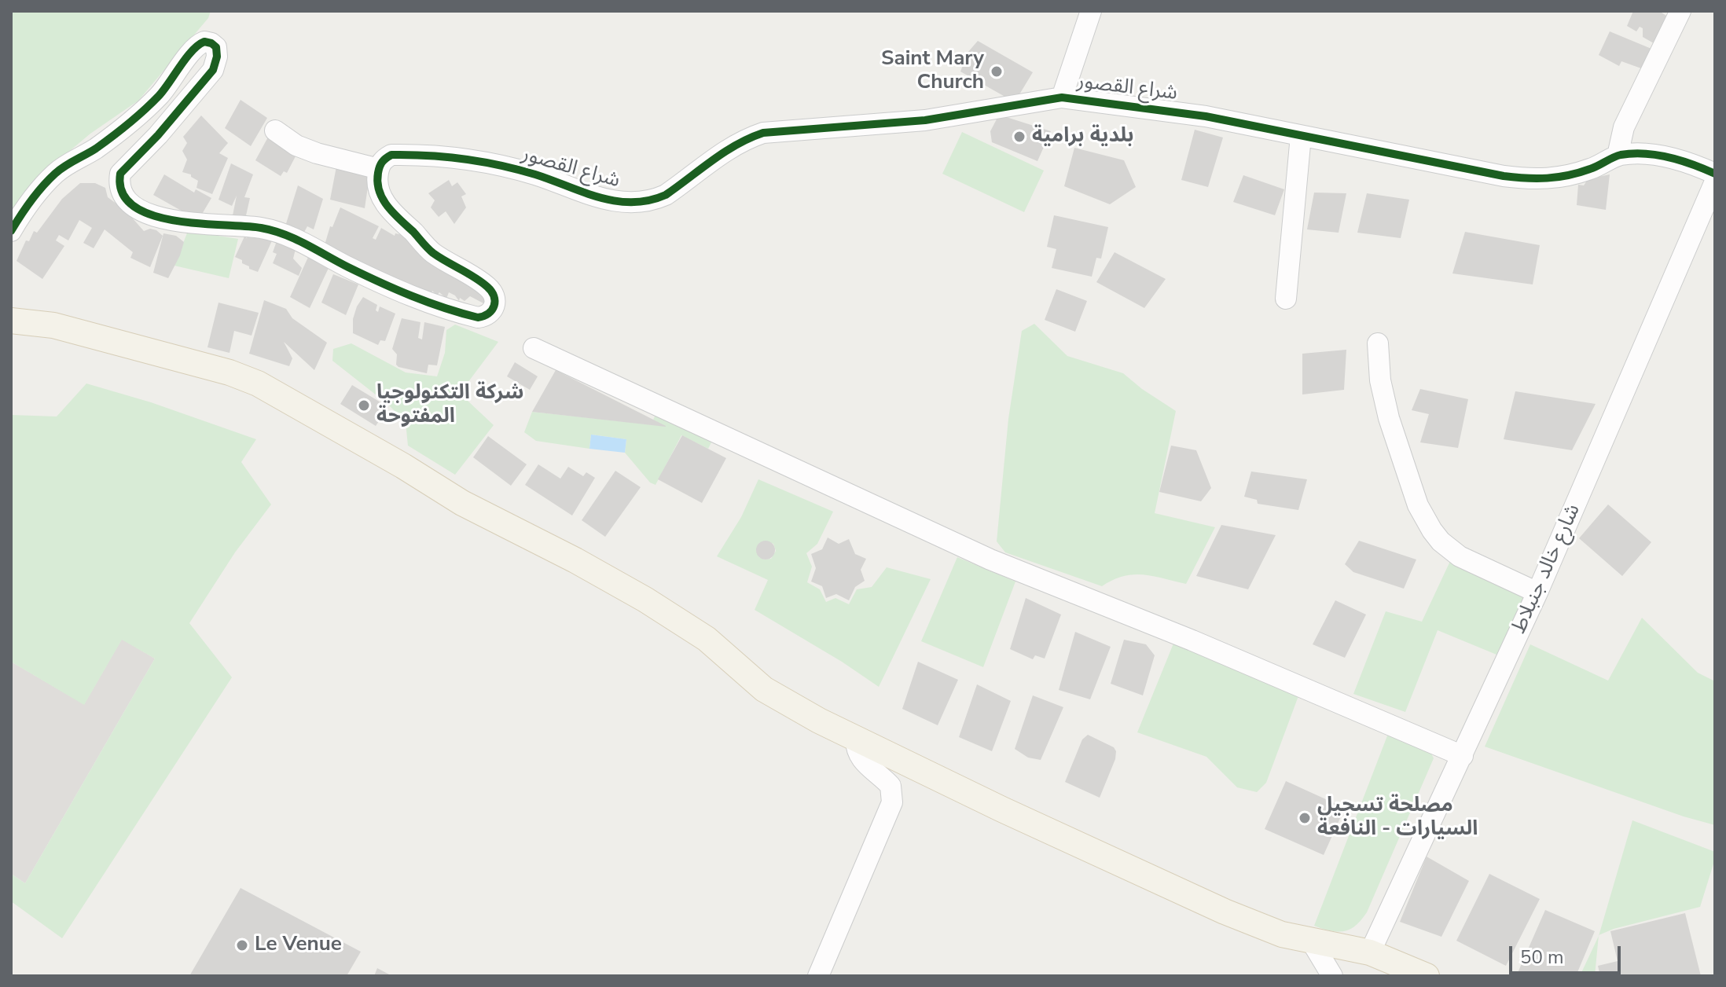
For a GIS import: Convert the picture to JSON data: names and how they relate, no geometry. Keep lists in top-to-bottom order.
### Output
{
  "streets": {
    "street": ["شراع القصور", "شارع خالد جنبلاط"]
  },
  "places": [
    "Saint Mary Church",
    "بلدية برامية",
    "شركة التكنولوجيا المفتوحة",
    "مصلحة تسجيل السيارات - النافعة",
    "Le Venue"
  ],
  "scale_bar": "50 m"
}
